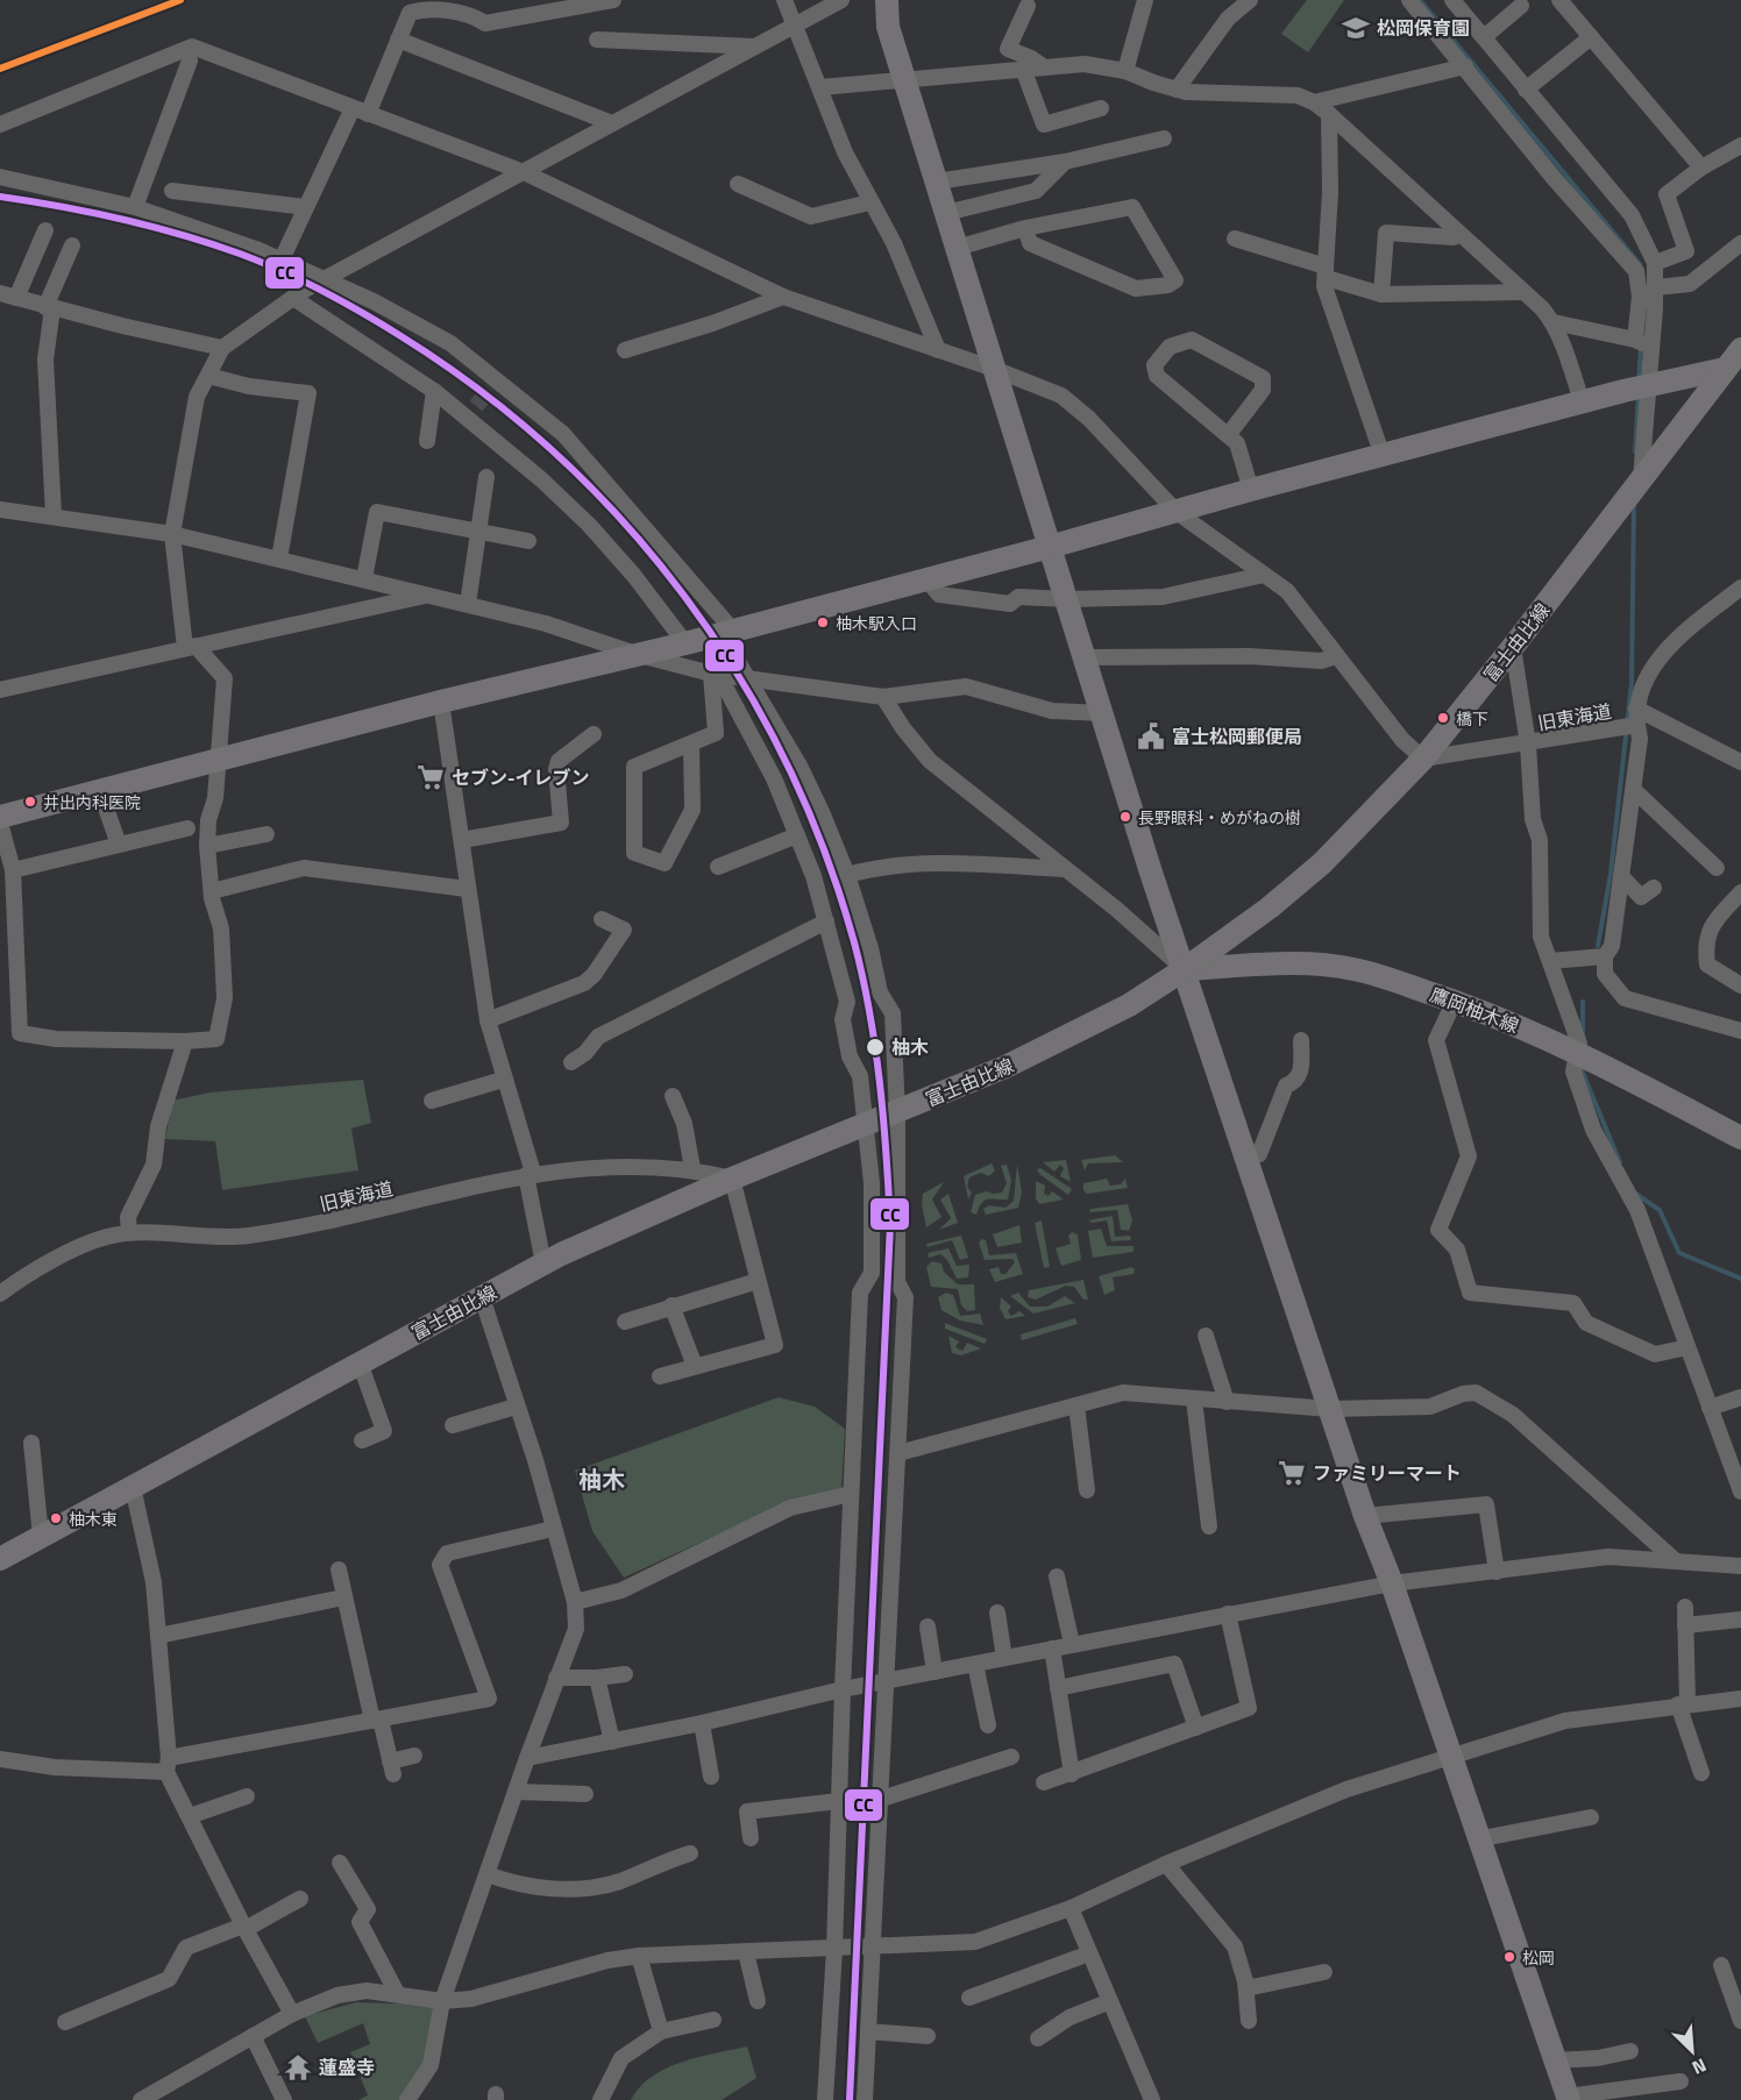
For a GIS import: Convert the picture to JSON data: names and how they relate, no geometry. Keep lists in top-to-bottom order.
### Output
{
  "streets": {
    "street": ["富士由比線", "旧東海道", "鷹岡柚木線"]
  },
  "crossings": [
    ["富士由比線", "旧東海道"],
    ["富士由比線", "鷹岡柚木線"]
  ],
  "districts": ["柚木"],
  "places": {
    "school or university": ["松岡保育園"],
    "other": [
      "柚木駅入口",
      "橋下",
      "井出内科医院",
      "長野眼科・めがねの樹",
      "柚木",
      "柚木東",
      "松岡"
    ],
    "public building": ["富士松岡郵便局"],
    "supermarket": ["セブン-イレブン", "ファミリーマート"],
    "temple": ["蓮盛寺"]
  },
  "lines": ["transit line CC"],
  "north": "bottom right"
}
